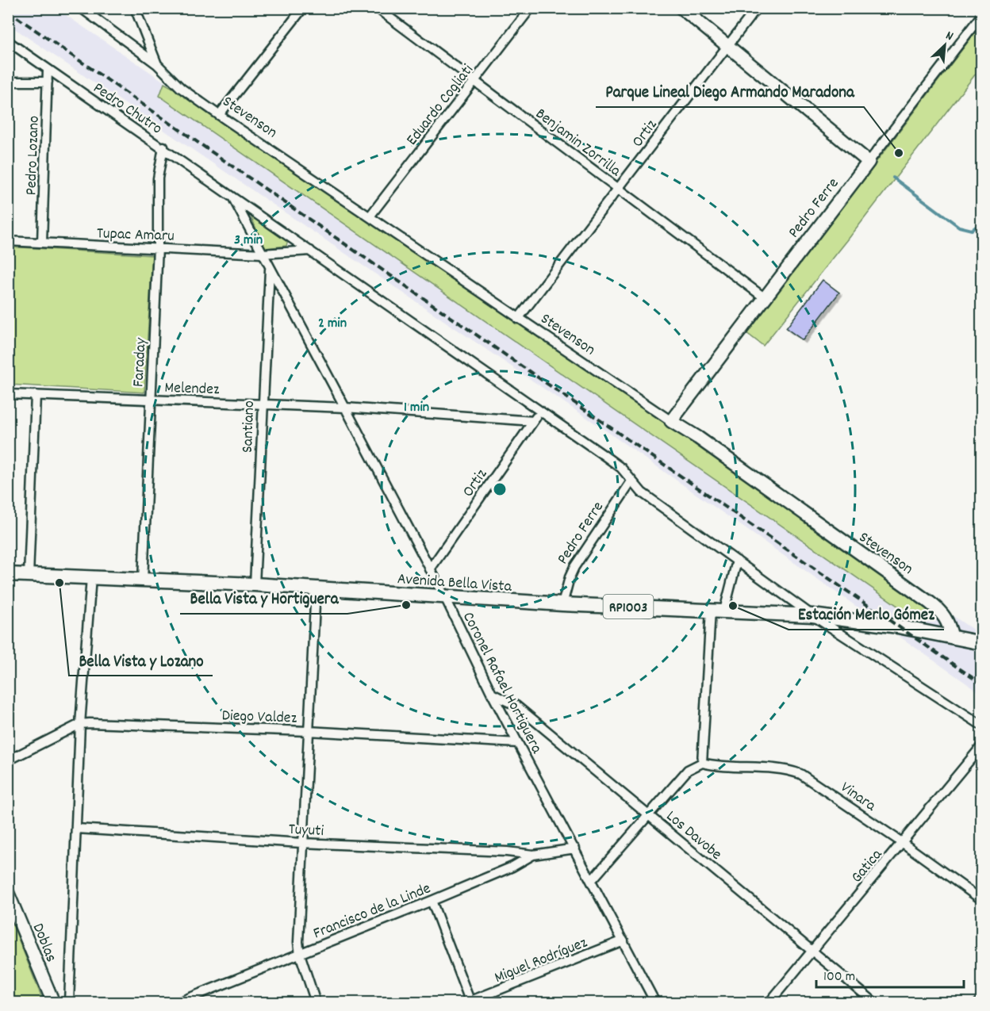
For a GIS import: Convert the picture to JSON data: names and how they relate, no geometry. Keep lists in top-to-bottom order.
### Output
{
  "streets": {
    "main road": ["Avenida Bella Vista", "RP1003"],
    "street": [
      "Eduardo Cogliati",
      "Pedro Chutro",
      "Stevenson",
      "Ortiz",
      "Benjamin Zorrilla",
      "Pedro Lozano",
      "Pedro Ferre",
      "Tupac Amaru",
      "Faraday",
      "Melendez",
      "Santiano",
      "Coronel Rafael Hortiguera",
      "Diego Valdez",
      "Vinara",
      "Tuyuti",
      "Los Davobe",
      "Gatica",
      "Francisco de la Linde",
      "Doblas",
      "Miguel Rodríguez"
    ]
  },
  "crossings": [
    ["Eduardo Cogliati", "Stevenson"],
    ["Eduardo Cogliati", "Benjamin Zorrilla"],
    ["Pedro Chutro", "Pedro Lozano"],
    ["Pedro Chutro", "Faraday"],
    ["Pedro Chutro", "Coronel Rafael Hortiguera"],
    ["Stevenson", "Ortiz"],
    ["Stevenson", "Pedro Ferre"],
    ["Stevenson", "Avenida Bella Vista"],
    ["Stevenson", "RP1003"],
    ["Ortiz", "Benjamin Zorrilla"],
    ["Ortiz", "Melendez"],
    ["Ortiz", "Coronel Rafael Hortiguera"],
    ["Benjamin Zorrilla", "Pedro Ferre"],
    ["Pedro Lozano", "Tupac Amaru"],
    ["Pedro Ferre", "Avenida Bella Vista"],
    ["Tupac Amaru", "Faraday"],
    ["Tupac Amaru", "Coronel Rafael Hortiguera"],
    ["Faraday", "Melendez"],
    ["Faraday", "Avenida Bella Vista"],
    ["Melendez", "Santiano"],
    ["Melendez", "Coronel Rafael Hortiguera"],
    ["Santiano", "Avenida Bella Vista"],
    ["Santiano", "Coronel Rafael Hortiguera"],
    ["Avenida Bella Vista", "RP1003"],
    ["Avenida Bella Vista", "Coronel Rafael Hortiguera"],
    ["Coronel Rafael Hortiguera", "Diego Valdez"],
    ["Coronel Rafael Hortiguera", "Los Davobe"],
    ["Coronel Rafael Hortiguera", "Francisco de la Linde"],
    ["Coronel Rafael Hortiguera", "Miguel Rodríguez"],
    ["Vinara", "Gatica"],
    ["Tuyuti", "Francisco de la Linde"],
    ["Los Davobe", "Gatica"]
  ],
  "places": [
    "Parque Lineal Diego Armando Maradona",
    "Bella Vista y Lozano",
    "Bella Vista y Hortiguera",
    "Estación Merlo Gómez"
  ],
  "scale_bar": "100 m",
  "north": "top right",
  "rings": ["3 min", "2 min", "1 min"]
}
